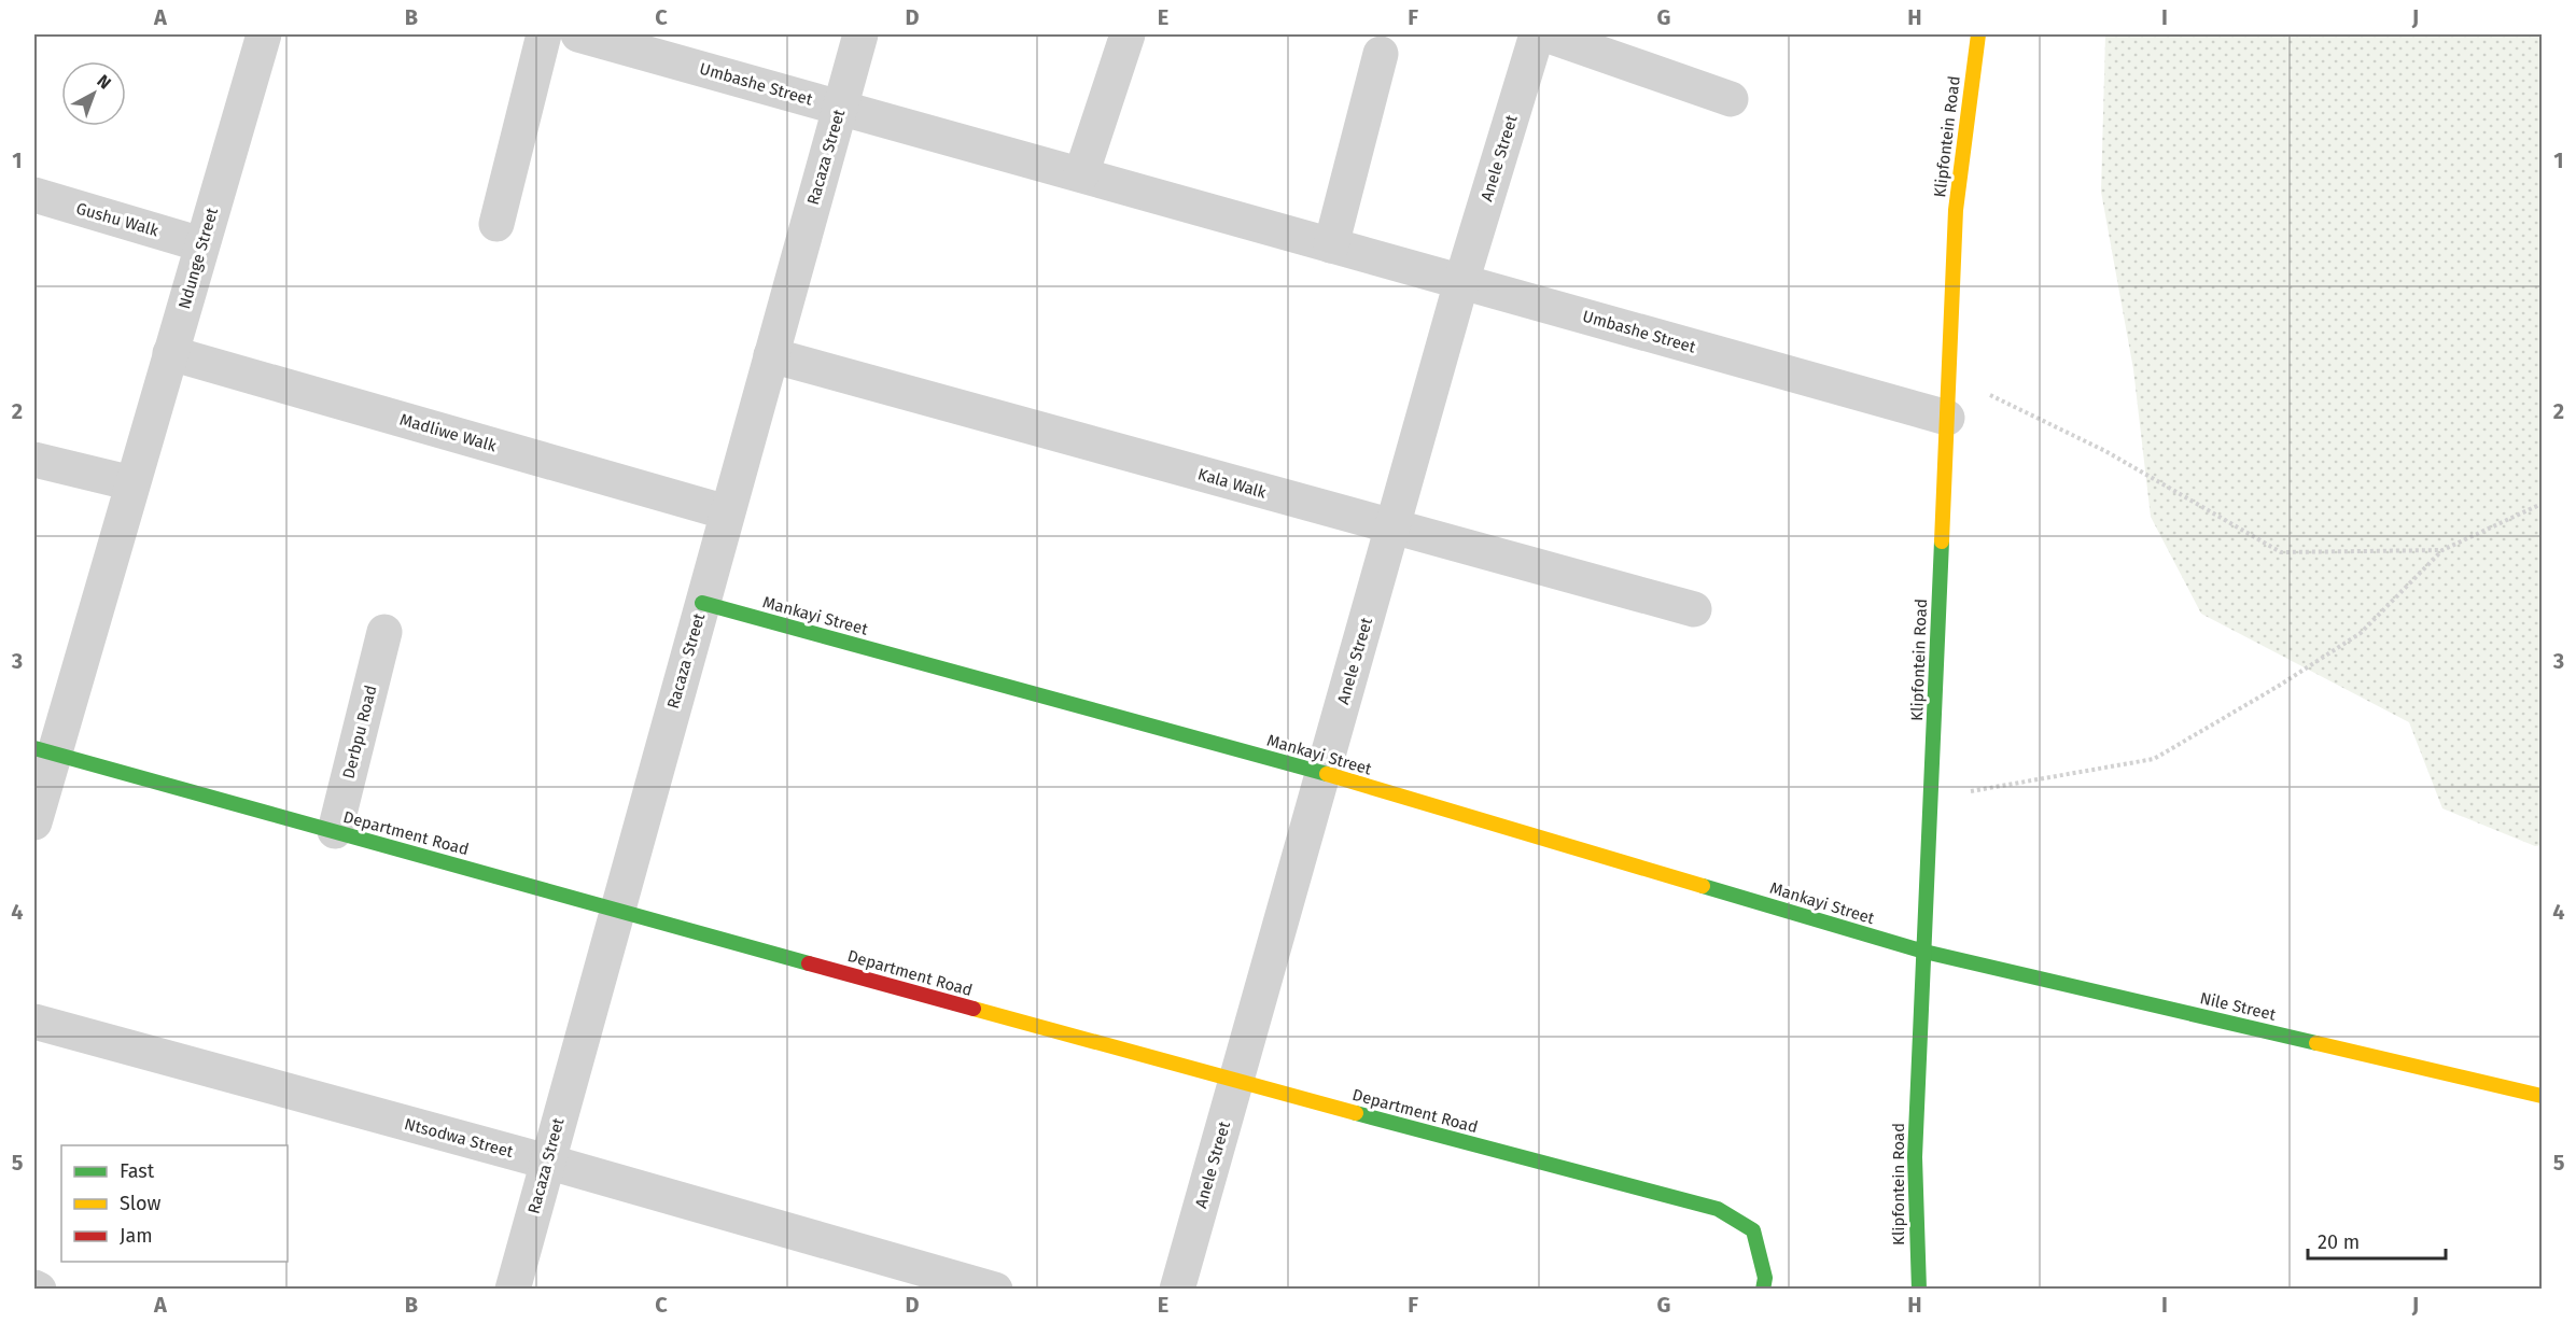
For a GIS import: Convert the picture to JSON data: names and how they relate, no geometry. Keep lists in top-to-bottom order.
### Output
{
  "streets": {
    "street": [
      "Umbashe Street",
      "Klipfontein Road",
      "Racaza Street",
      "Anele Street",
      "Gushu Walk",
      "Ndunge Street",
      "Madliwe Walk",
      "Kala Walk",
      "Mankayi Street",
      "Derbpu Road",
      "Department Road",
      "Nile Street",
      "Ntsodwa Street"
    ]
  },
  "crossings": [
    ["Umbashe Street", "Klipfontein Road"],
    ["Umbashe Street", "Racaza Street"],
    ["Umbashe Street", "Anele Street"],
    ["Klipfontein Road", "Mankayi Street"],
    ["Klipfontein Road", "Nile Street"],
    ["Racaza Street", "Madliwe Walk"],
    ["Racaza Street", "Kala Walk"],
    ["Racaza Street", "Mankayi Street"],
    ["Racaza Street", "Department Road"],
    ["Racaza Street", "Ntsodwa Street"],
    ["Anele Street", "Kala Walk"],
    ["Anele Street", "Mankayi Street"],
    ["Anele Street", "Department Road"],
    ["Gushu Walk", "Ndunge Street"],
    ["Ndunge Street", "Madliwe Walk"],
    ["Ndunge Street", "Department Road"],
    ["Mankayi Street", "Nile Street"],
    ["Derbpu Road", "Department Road"]
  ],
  "legend": ["Fast", "Slow", "Jam"],
  "scale_bar": "20 m",
  "north": "top right",
  "grid": {
    "columns": [
      "A",
      "B",
      "C",
      "D",
      "E",
      "F",
      "G",
      "H",
      "I",
      "J"
    ],
    "rows": [
      "1",
      "2",
      "3",
      "4",
      "5"
    ]
  }
}
